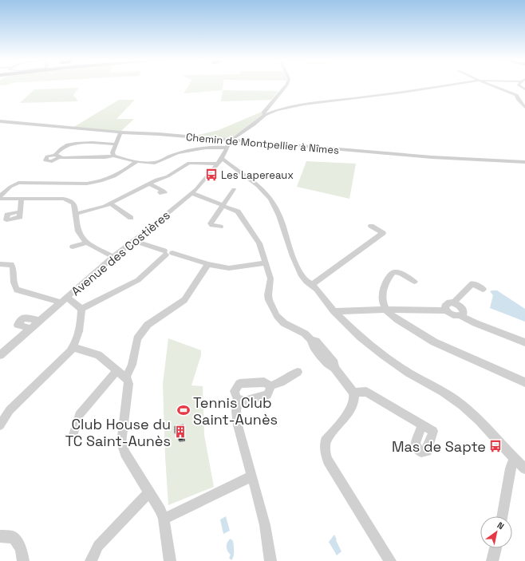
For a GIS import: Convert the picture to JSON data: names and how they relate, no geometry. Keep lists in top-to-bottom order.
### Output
{
  "streets": {
    "street": ["Chemin de Montpellier à Nîmes", "Avenue des Costières"]
  },
  "crossings": [
    ["Chemin de Montpellier à Nîmes", "Avenue des Costières"]
  ],
  "places": {
    "bus stop": ["Les Lapereaux", "Mas de Sapte"],
    "sports": ["Tennis Club Saint-Aunès"],
    "building": ["Club House du TC Saint-Aunès"]
  },
  "north": "top right"
}
